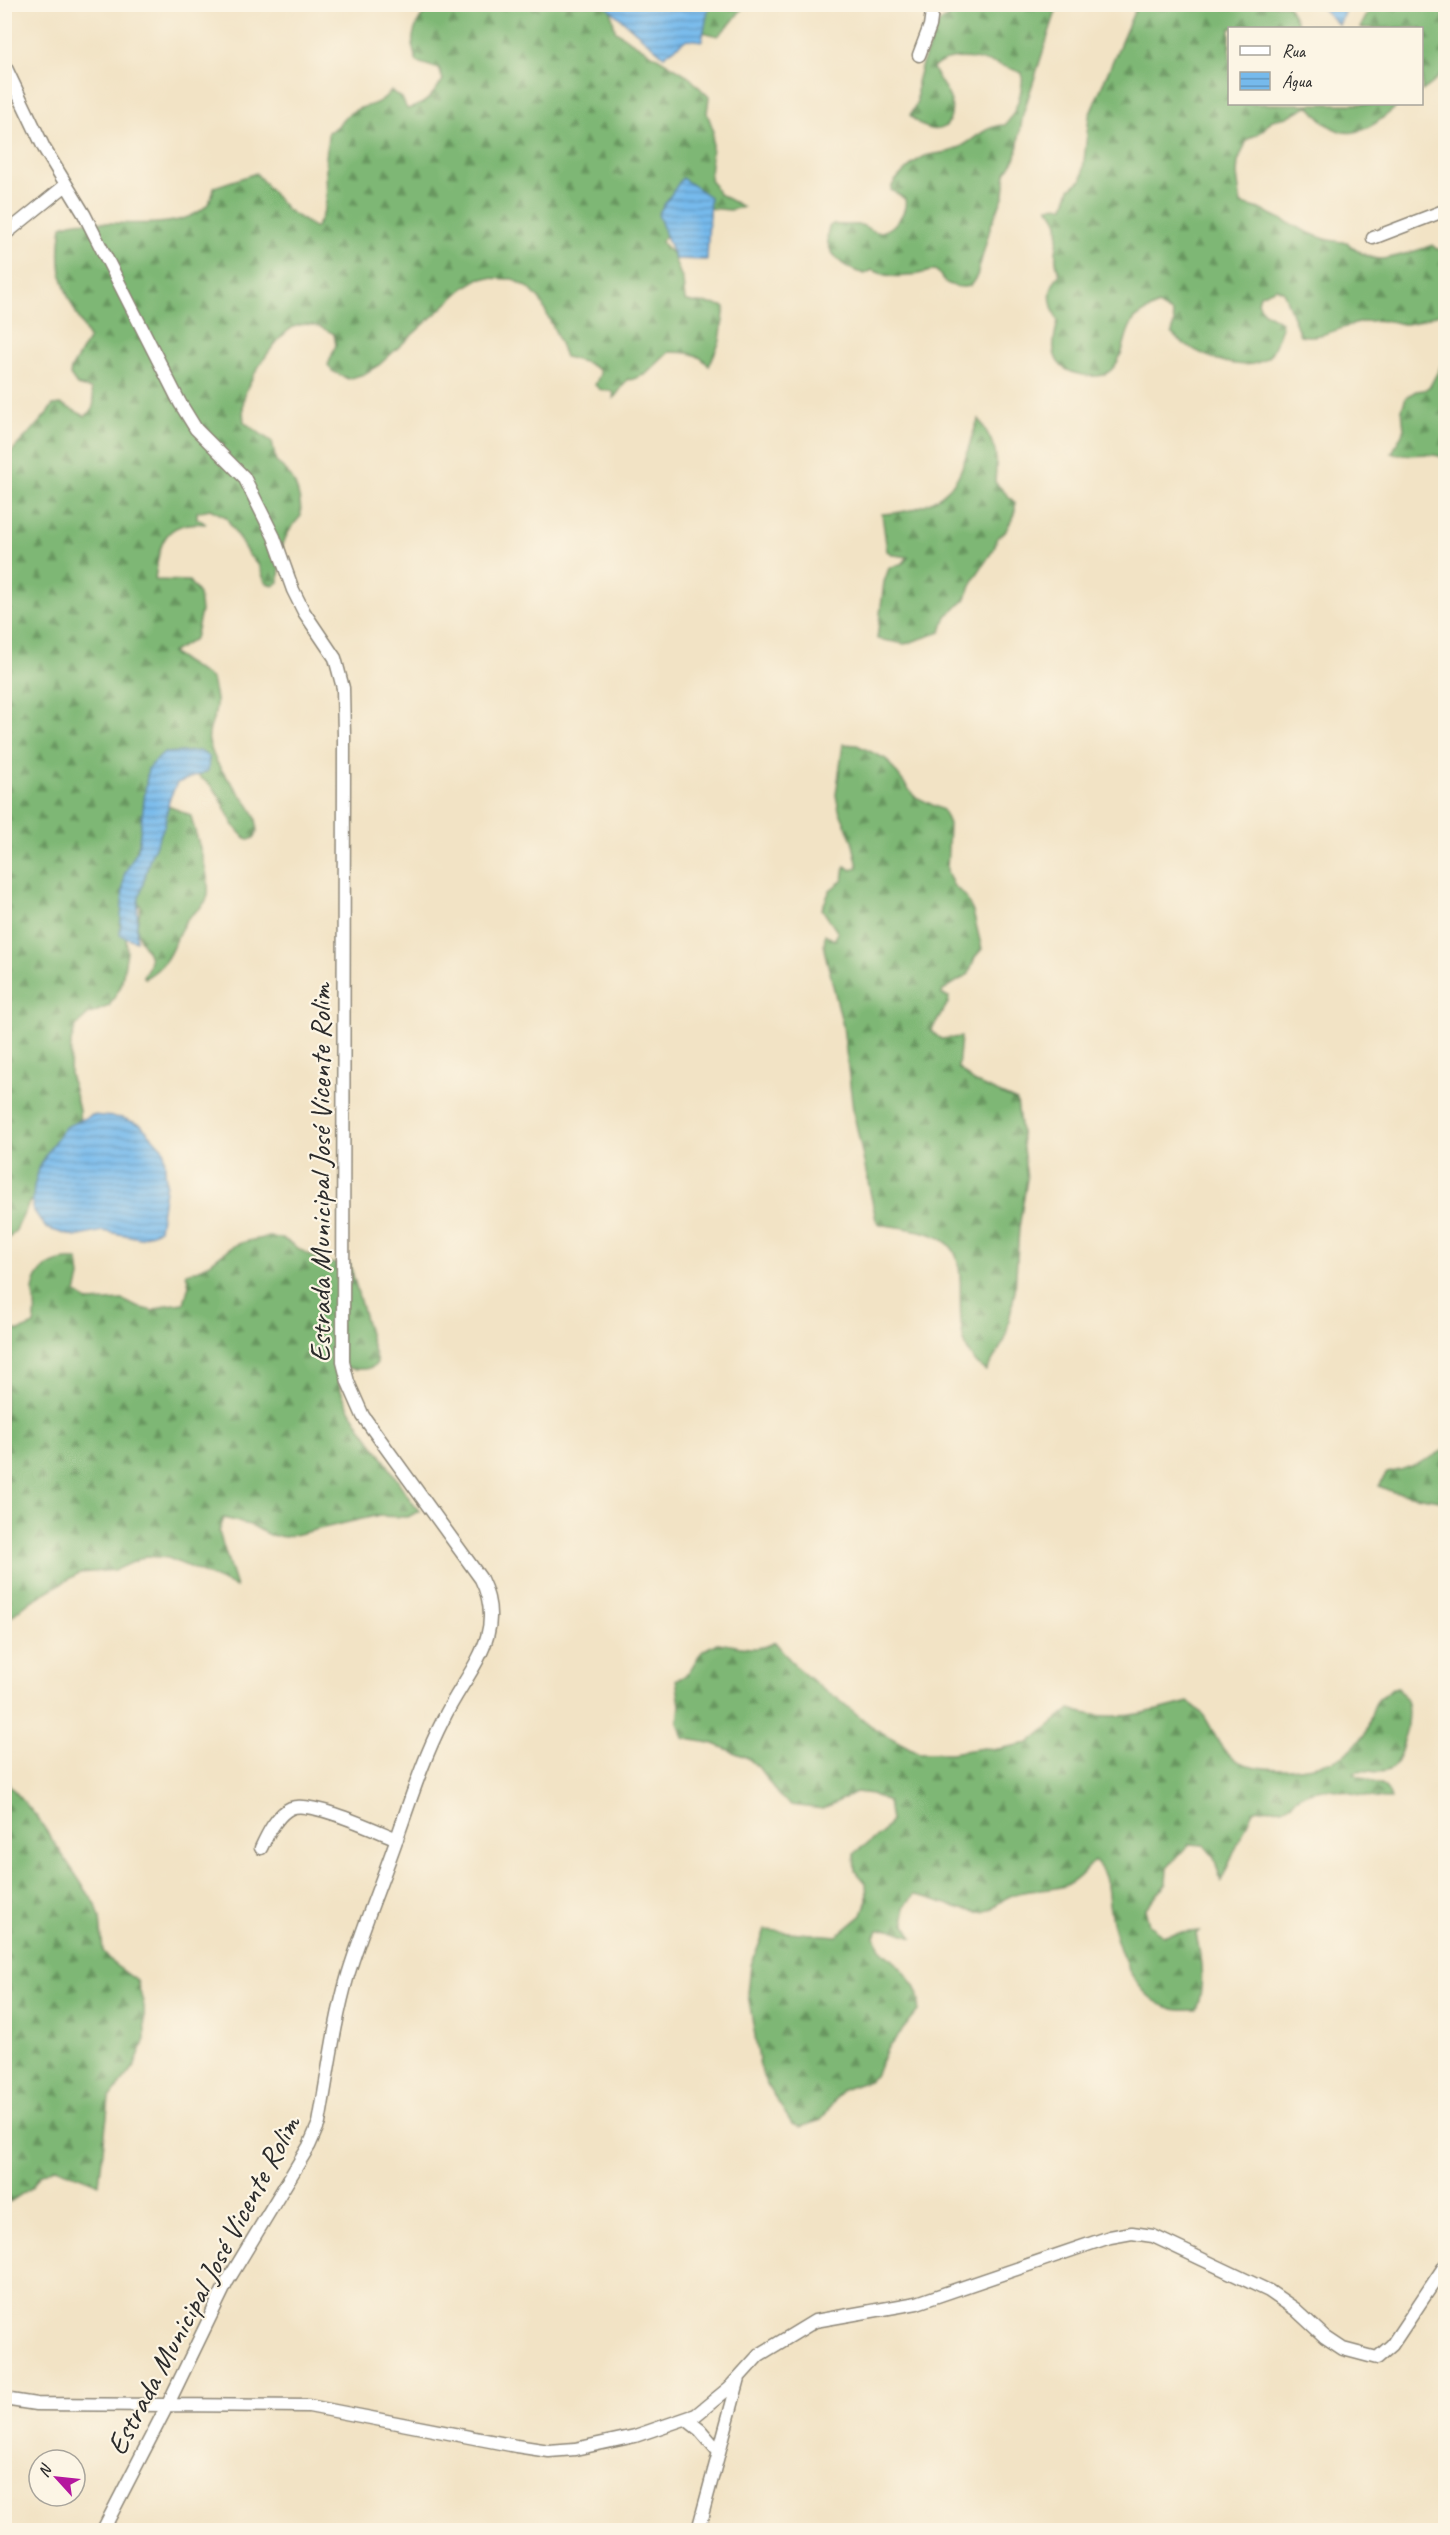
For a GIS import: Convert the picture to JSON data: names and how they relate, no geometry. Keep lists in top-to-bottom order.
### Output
{
  "streets": {
    "street": ["Estrada Municipal José Vicente Rolim"]
  },
  "legend": ["Rua", "Água"],
  "north": "top left"
}
